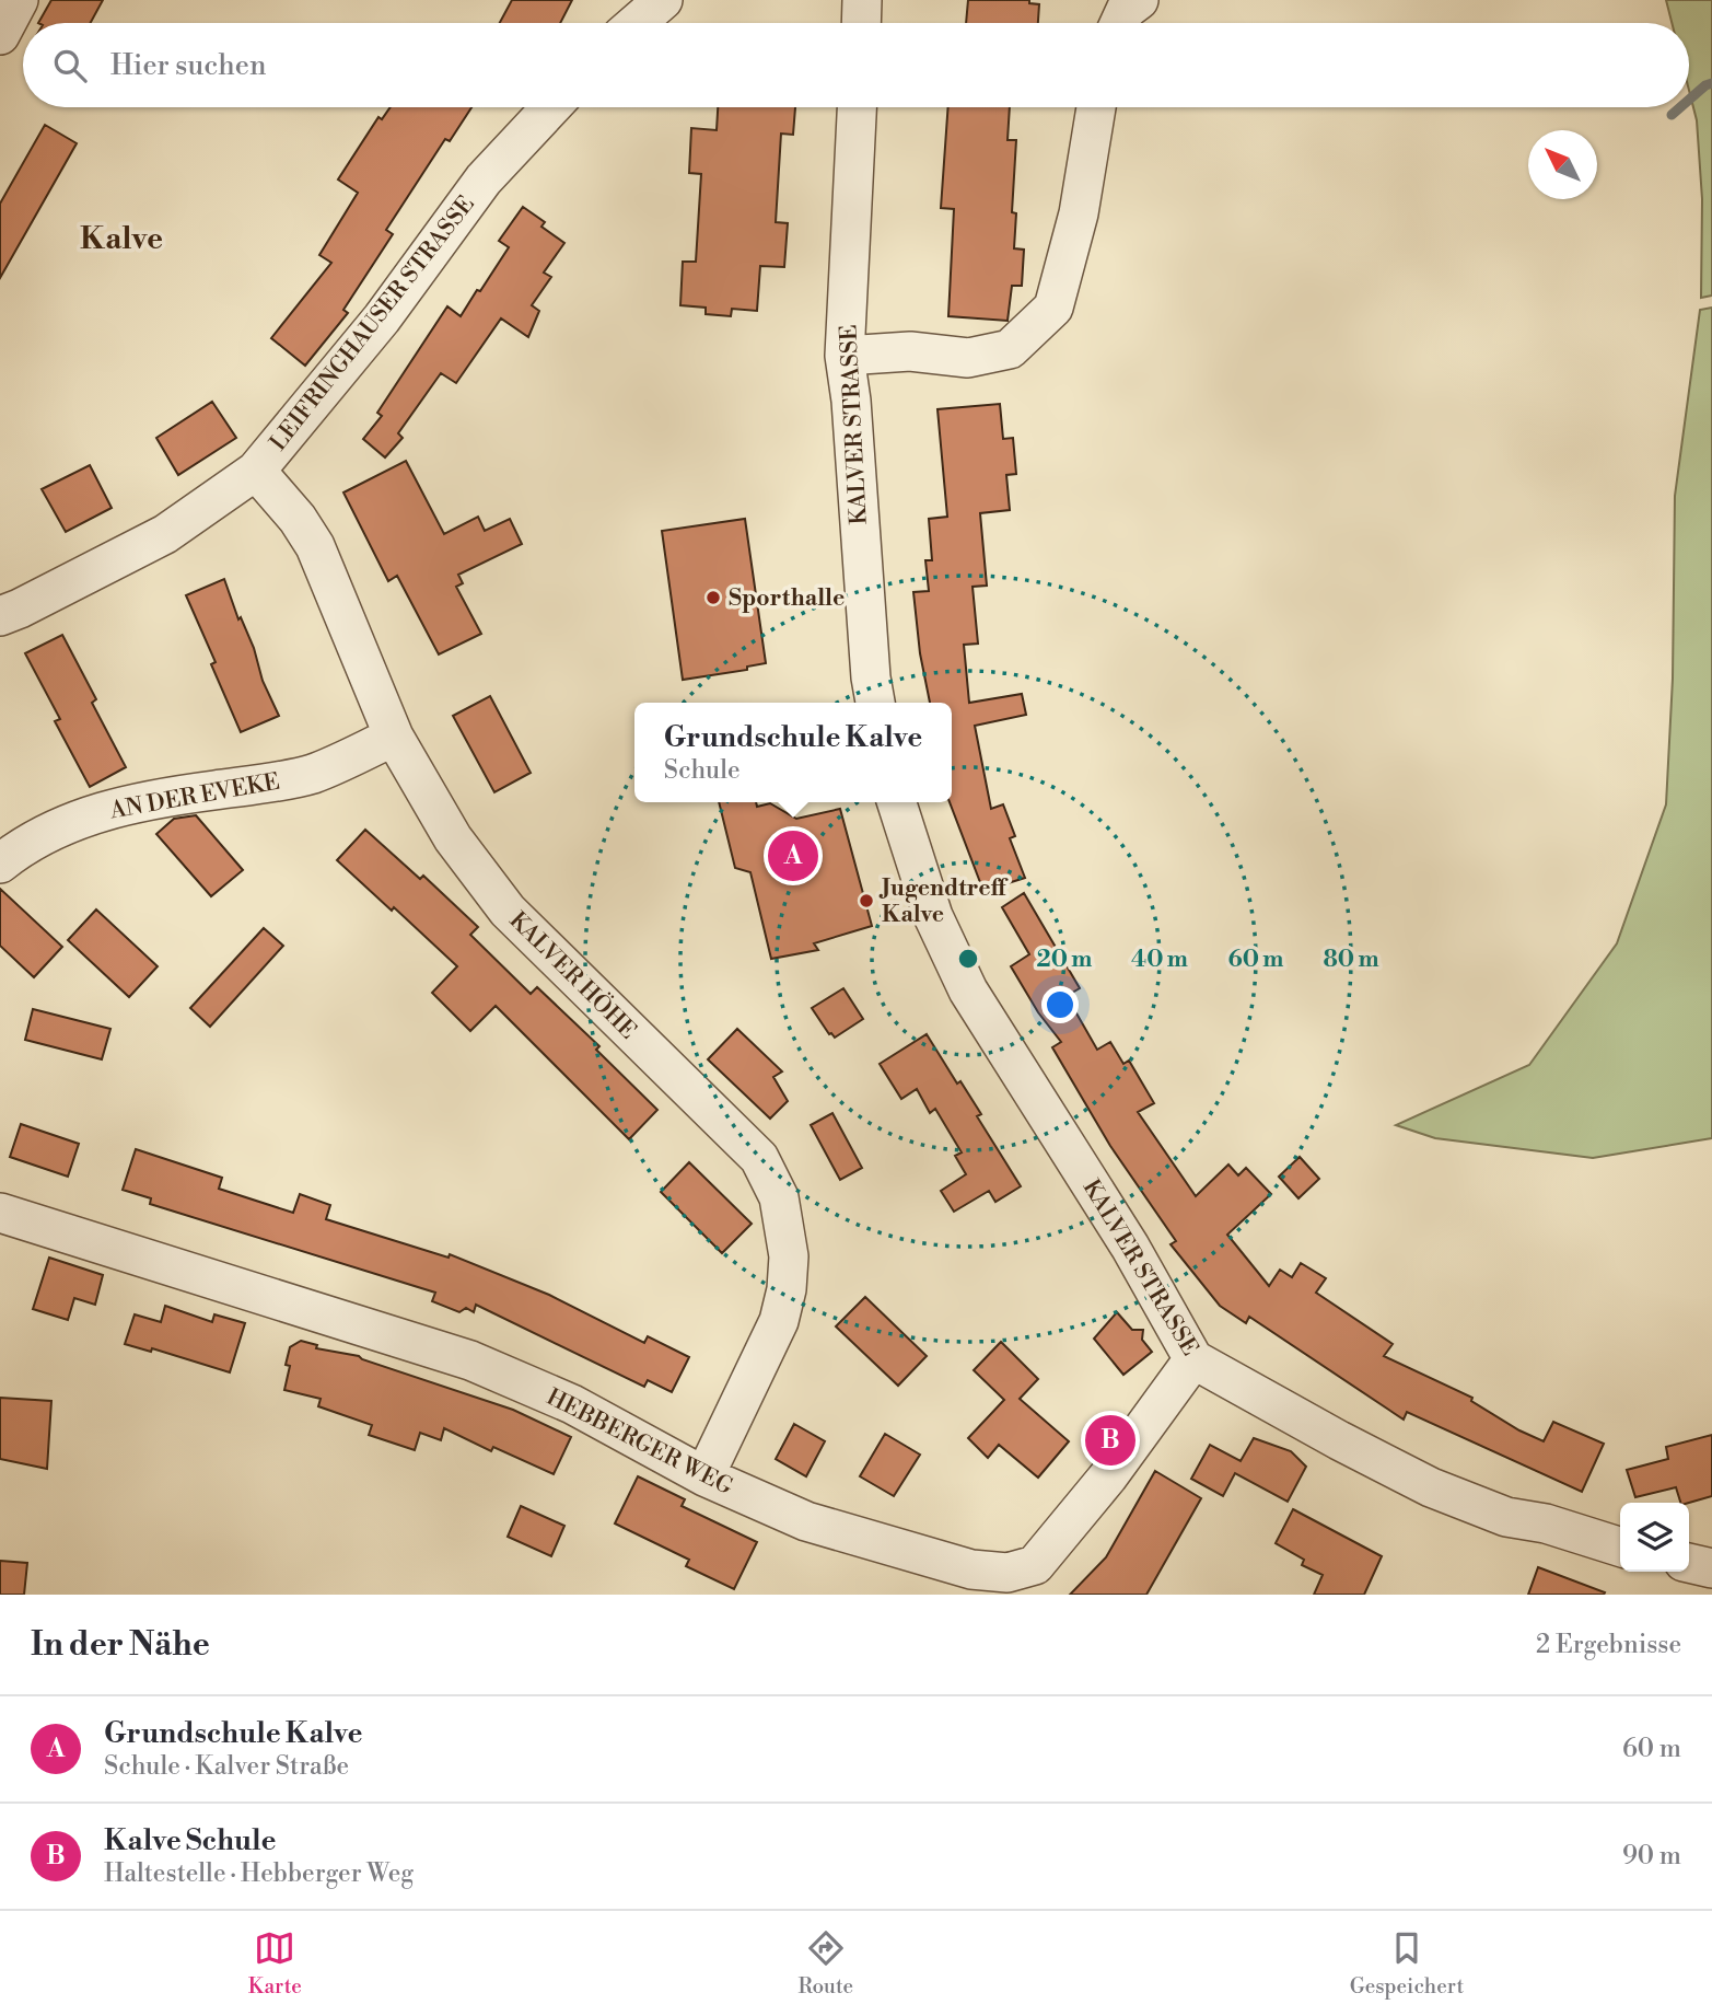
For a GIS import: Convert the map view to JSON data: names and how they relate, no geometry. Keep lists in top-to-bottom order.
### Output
{
  "streets": {
    "street": [
      "LEIFRINGHAUSER STRASSE",
      "KALVER STRASSE",
      "AN DER EVEKE",
      "KALVER HÖHE",
      "HEBBERGER WEG"
    ]
  },
  "crossings": [
    ["LEIFRINGHAUSER STRASSE", "KALVER HÖHE"],
    ["KALVER STRASSE", "HEBBERGER WEG"],
    ["AN DER EVEKE", "KALVER HÖHE"],
    ["KALVER HÖHE", "HEBBERGER WEG"]
  ],
  "districts": ["Kalve"],
  "places": ["Sporthalle", "Jugendtreff Kalve"],
  "north": "top left",
  "page": {
    "search": "Hier suchen",
    "popup": ["Grundschule Kalve", "Schule"],
    "pins": ["A", "B"],
    "heading": ["In der Nähe", "2 Ergebnisse"],
    "list": [
      {
        "mark": "A",
        "name": "Grundschule Kalve",
        "note": "Schule · Kalver Straße",
        "value": "60 m"
      },
      {
        "mark": "B",
        "name": "Kalve Schule",
        "note": "Haltestelle · Hebberger Weg",
        "value": "90 m"
      }
    ],
    "nav": ["Karte", "Route", "Gespeichert"]
  },
  "rings": [
    "20 m",
    "40 m",
    "60 m",
    "80 m"
  ]
}
